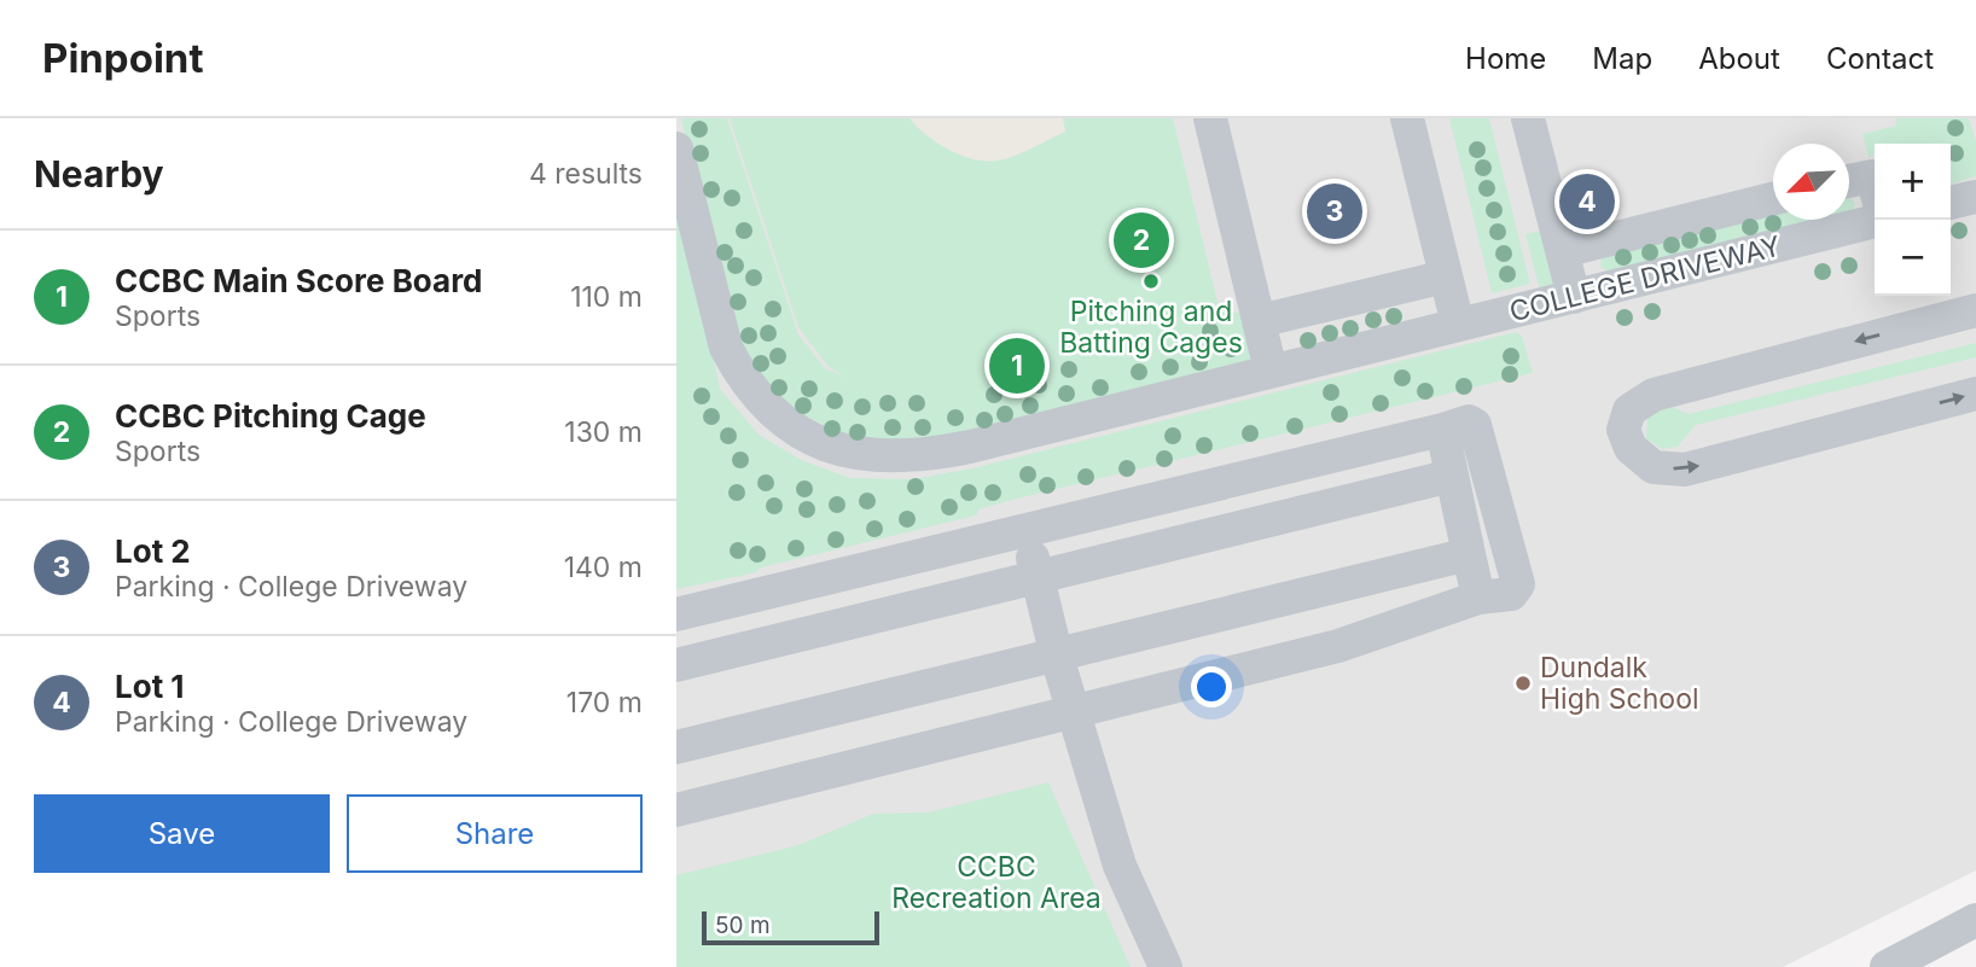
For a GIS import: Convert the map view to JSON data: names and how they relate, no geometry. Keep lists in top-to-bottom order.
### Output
{
  "streets": {
    "street": ["COLLEGE DRIVEWAY"]
  },
  "parks": ["CCBC Recreation Area"],
  "places": ["Pitching and Batting Cages", "Dundalk High School"],
  "scale_bar": "50 m",
  "north": "bottom left",
  "page": {
    "header": "Pinpoint",
    "nav": [
      "Home",
      "Map",
      "About",
      "Contact"
    ],
    "heading": ["Nearby", "4 results"],
    "map_buttons": ["+", "−"],
    "pins": [
      "4",
      "3",
      "2",
      "1"
    ],
    "list": [
      {
        "mark": "1",
        "name": "CCBC Main Score Board",
        "note": "Sports",
        "value": "110 m"
      },
      {
        "mark": "2",
        "name": "CCBC Pitching Cage",
        "note": "Sports",
        "value": "130 m"
      },
      {
        "mark": "3",
        "name": "Lot 2",
        "note": "Parking · College Driveway",
        "value": "140 m"
      },
      {
        "mark": "4",
        "name": "Lot 1",
        "note": "Parking · College Driveway",
        "value": "170 m"
      }
    ],
    "buttons": ["Save", "Share"],
    "scale": "50 m"
  }
}
